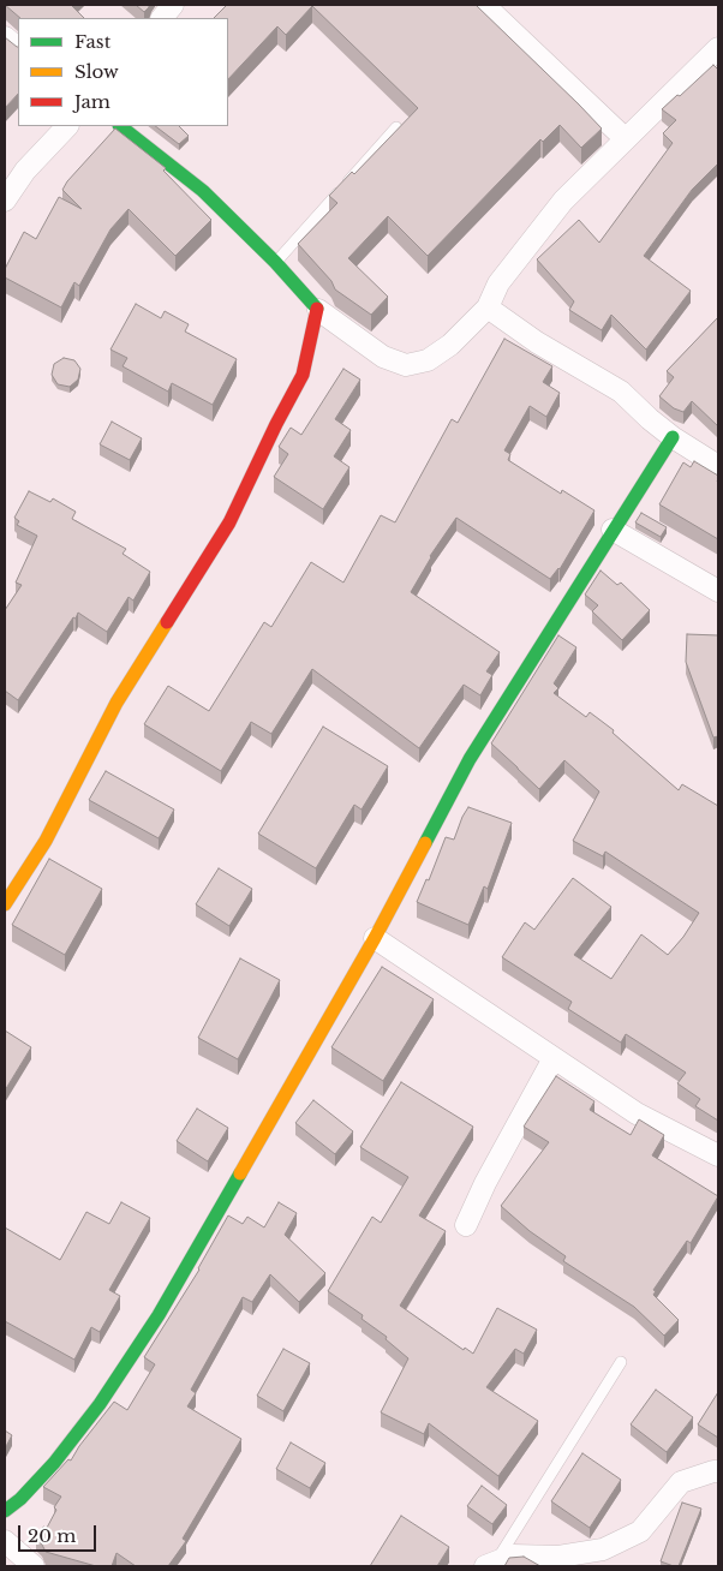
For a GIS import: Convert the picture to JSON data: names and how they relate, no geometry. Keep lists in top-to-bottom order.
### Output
{
  "legend": ["Fast", "Slow", "Jam"],
  "scale_bar": "20 m"
}
